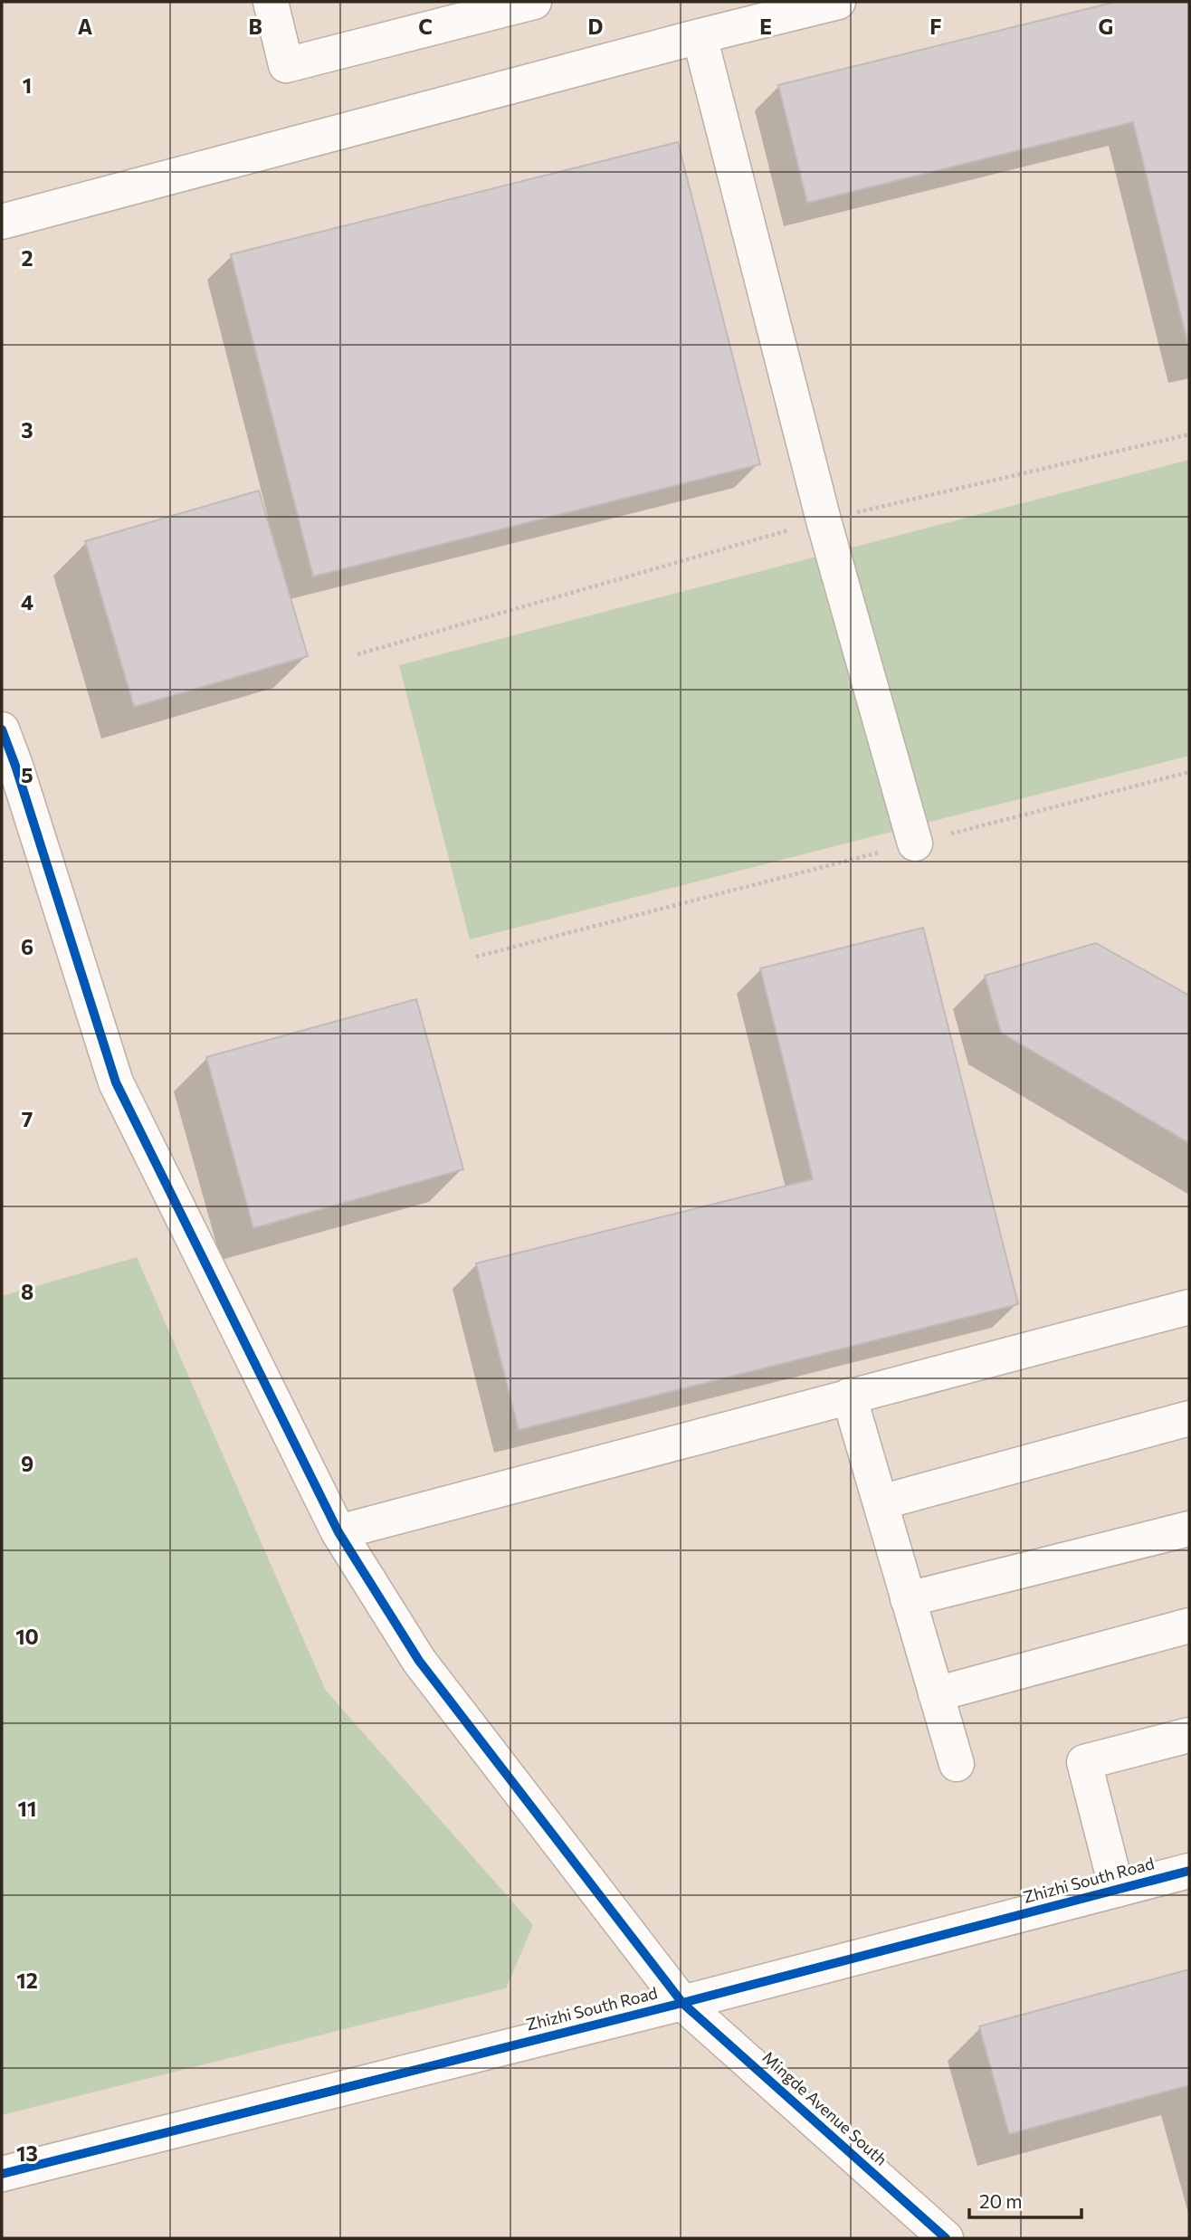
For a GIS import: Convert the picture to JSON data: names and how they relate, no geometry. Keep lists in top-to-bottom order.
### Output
{
  "streets": {
    "street": ["Zhizhi South Road", "Mingde Avenue South"]
  },
  "crossings": [
    ["Zhizhi South Road", "Mingde Avenue South"]
  ],
  "scale_bar": "20 m",
  "grid": {
    "columns": [
      "A",
      "B",
      "C",
      "D",
      "E",
      "F",
      "G"
    ],
    "rows": [
      "1",
      "2",
      "3",
      "4",
      "5",
      "6",
      "7",
      "8",
      "9",
      "10",
      "11",
      "12",
      "13"
    ]
  }
}
